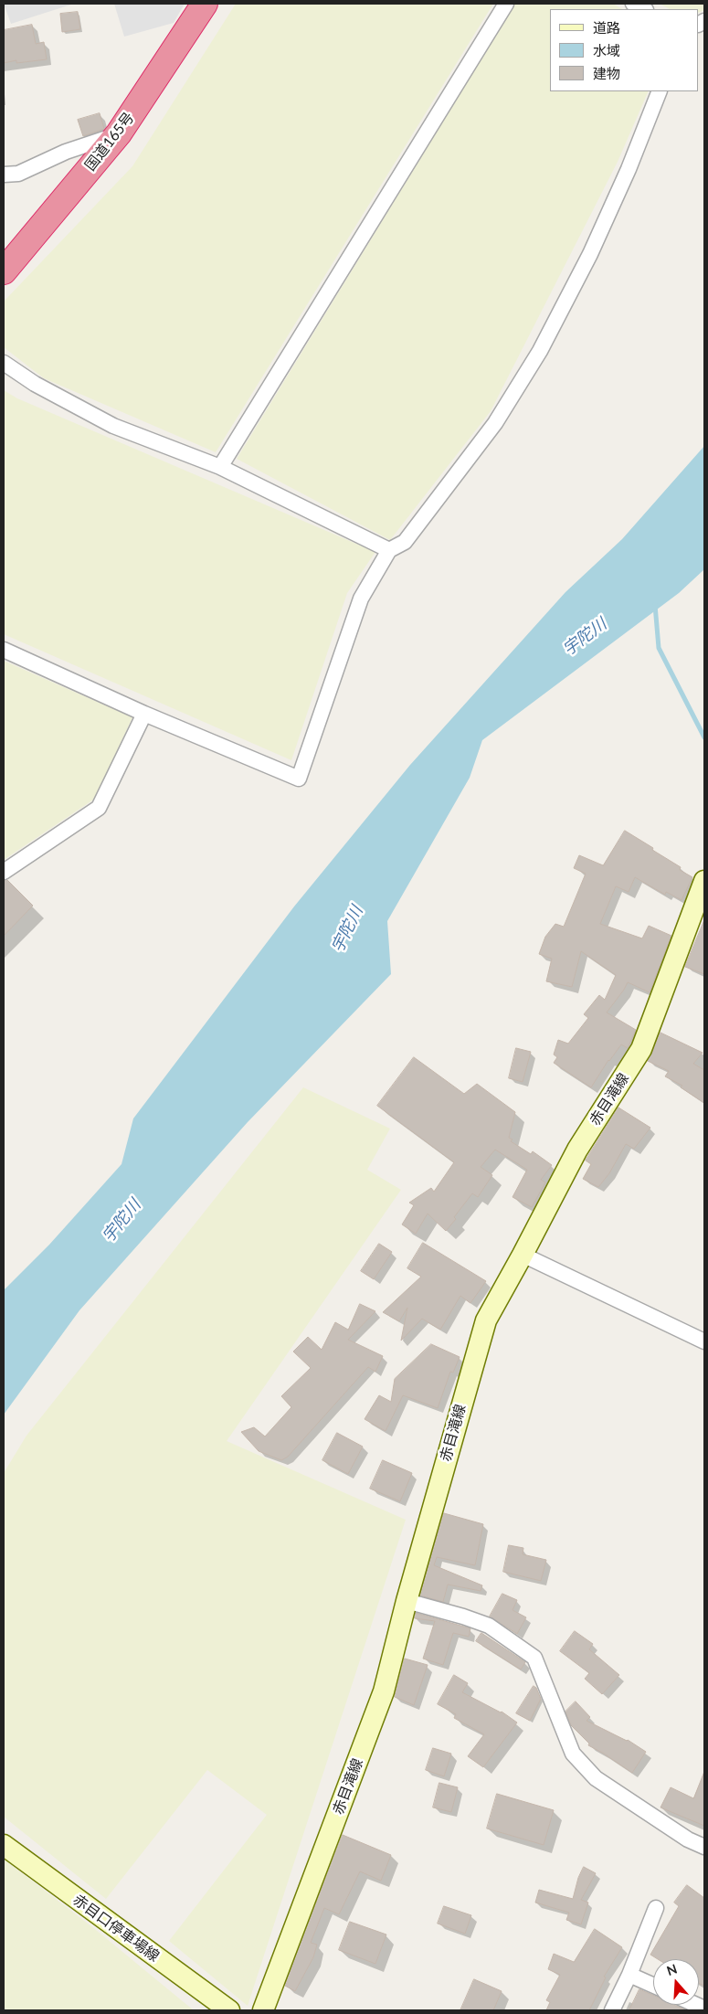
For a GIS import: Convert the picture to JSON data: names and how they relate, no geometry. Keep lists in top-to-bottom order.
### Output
{
  "streets": {
    "highway": ["国道165号"],
    "main road": ["赤目滝線", "赤目口停車場線"]
  },
  "water": ["宇陀川"],
  "legend": ["道路", "水域", "建物"],
  "north": "top"
}
